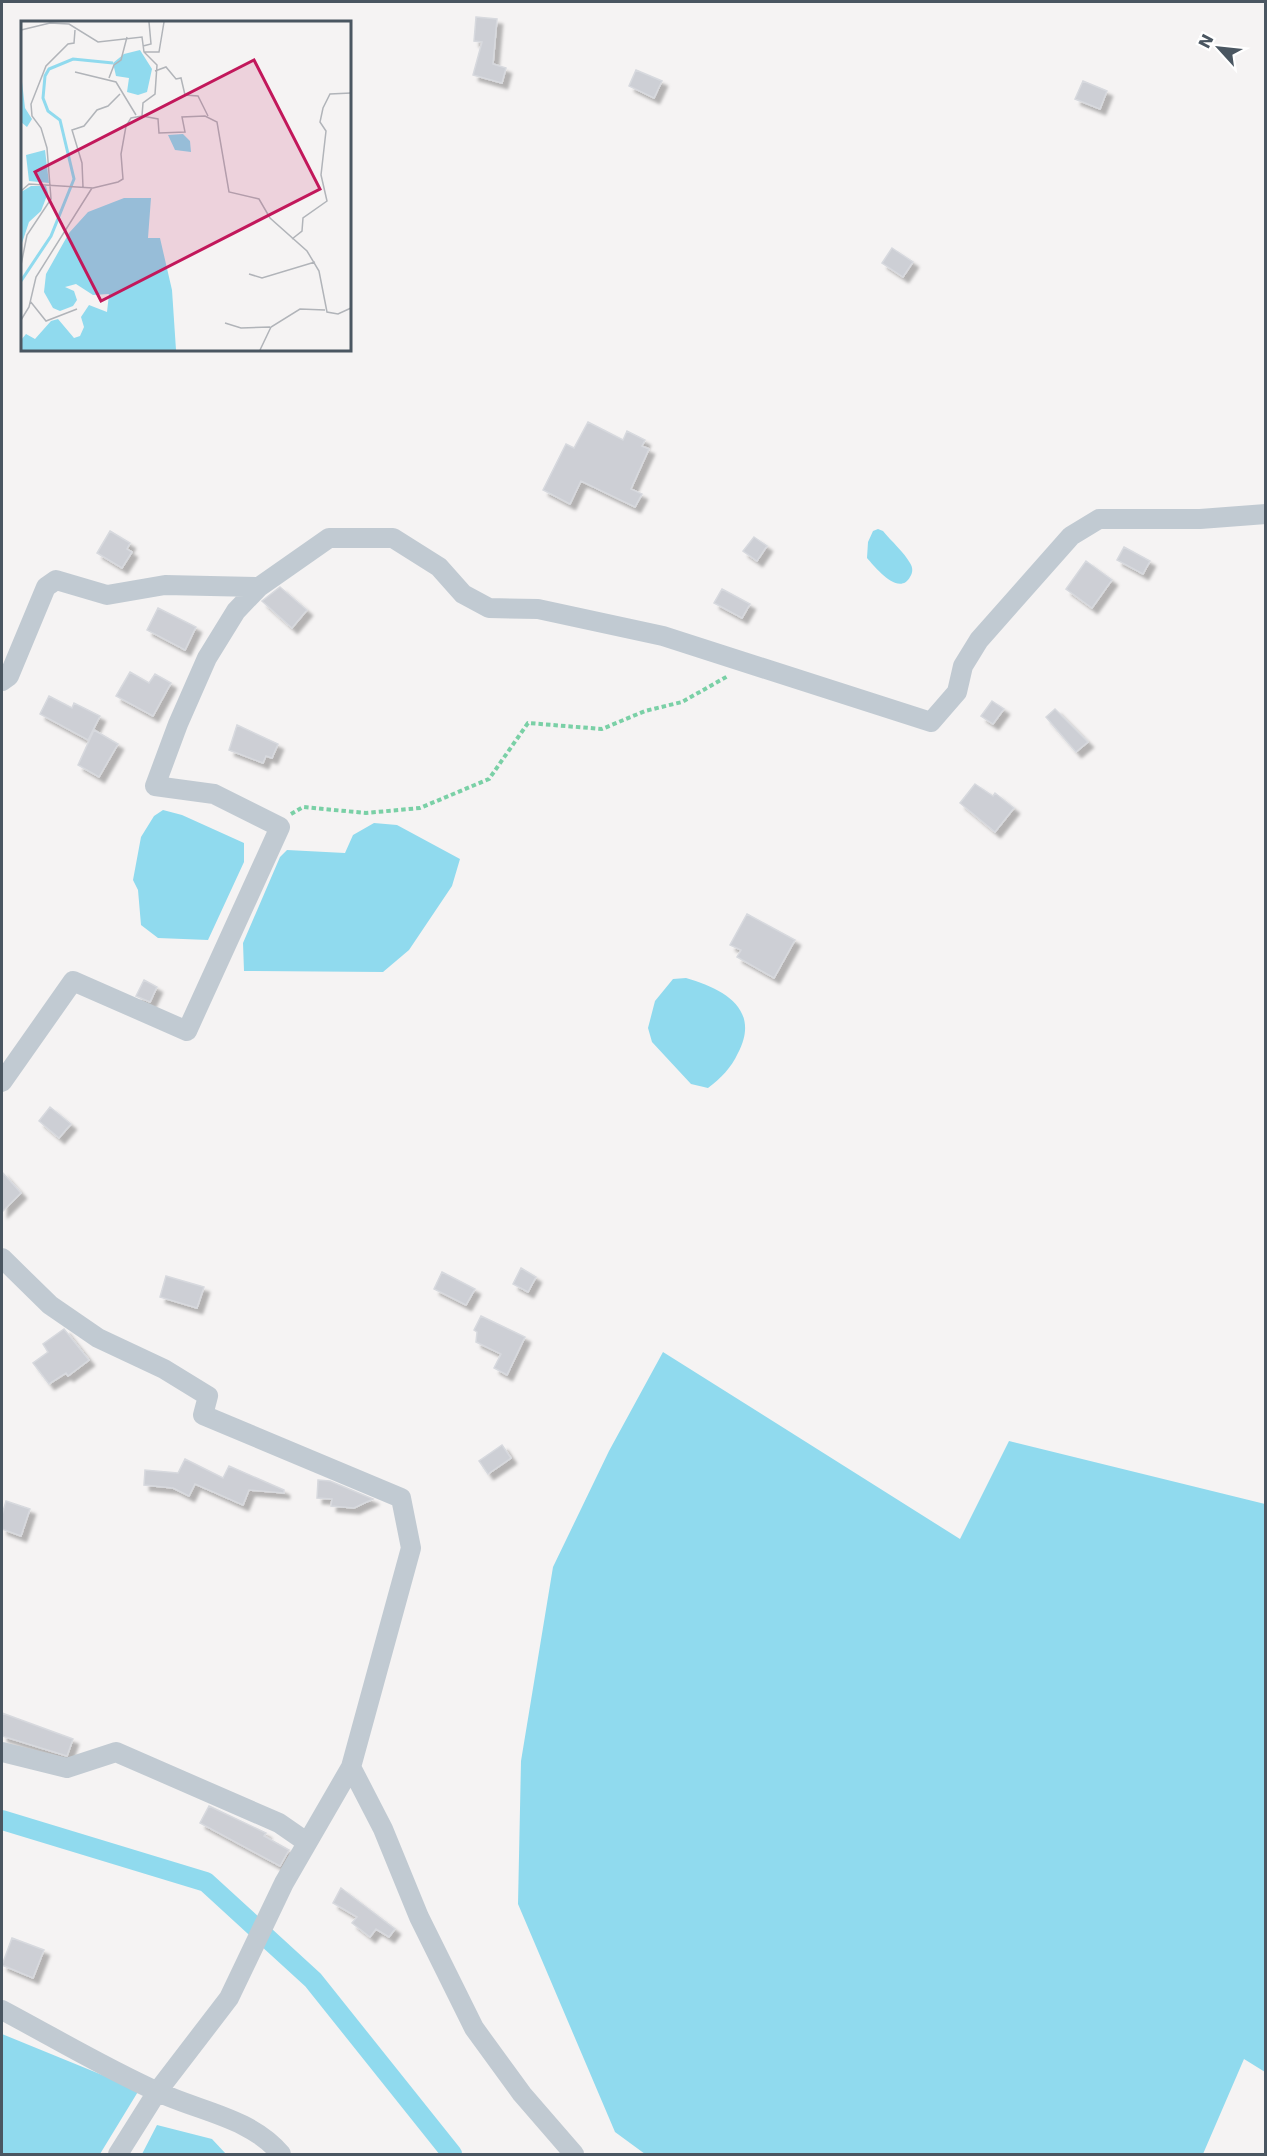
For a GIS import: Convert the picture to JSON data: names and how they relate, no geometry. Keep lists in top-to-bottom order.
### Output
{
  "north": "top left"
}
